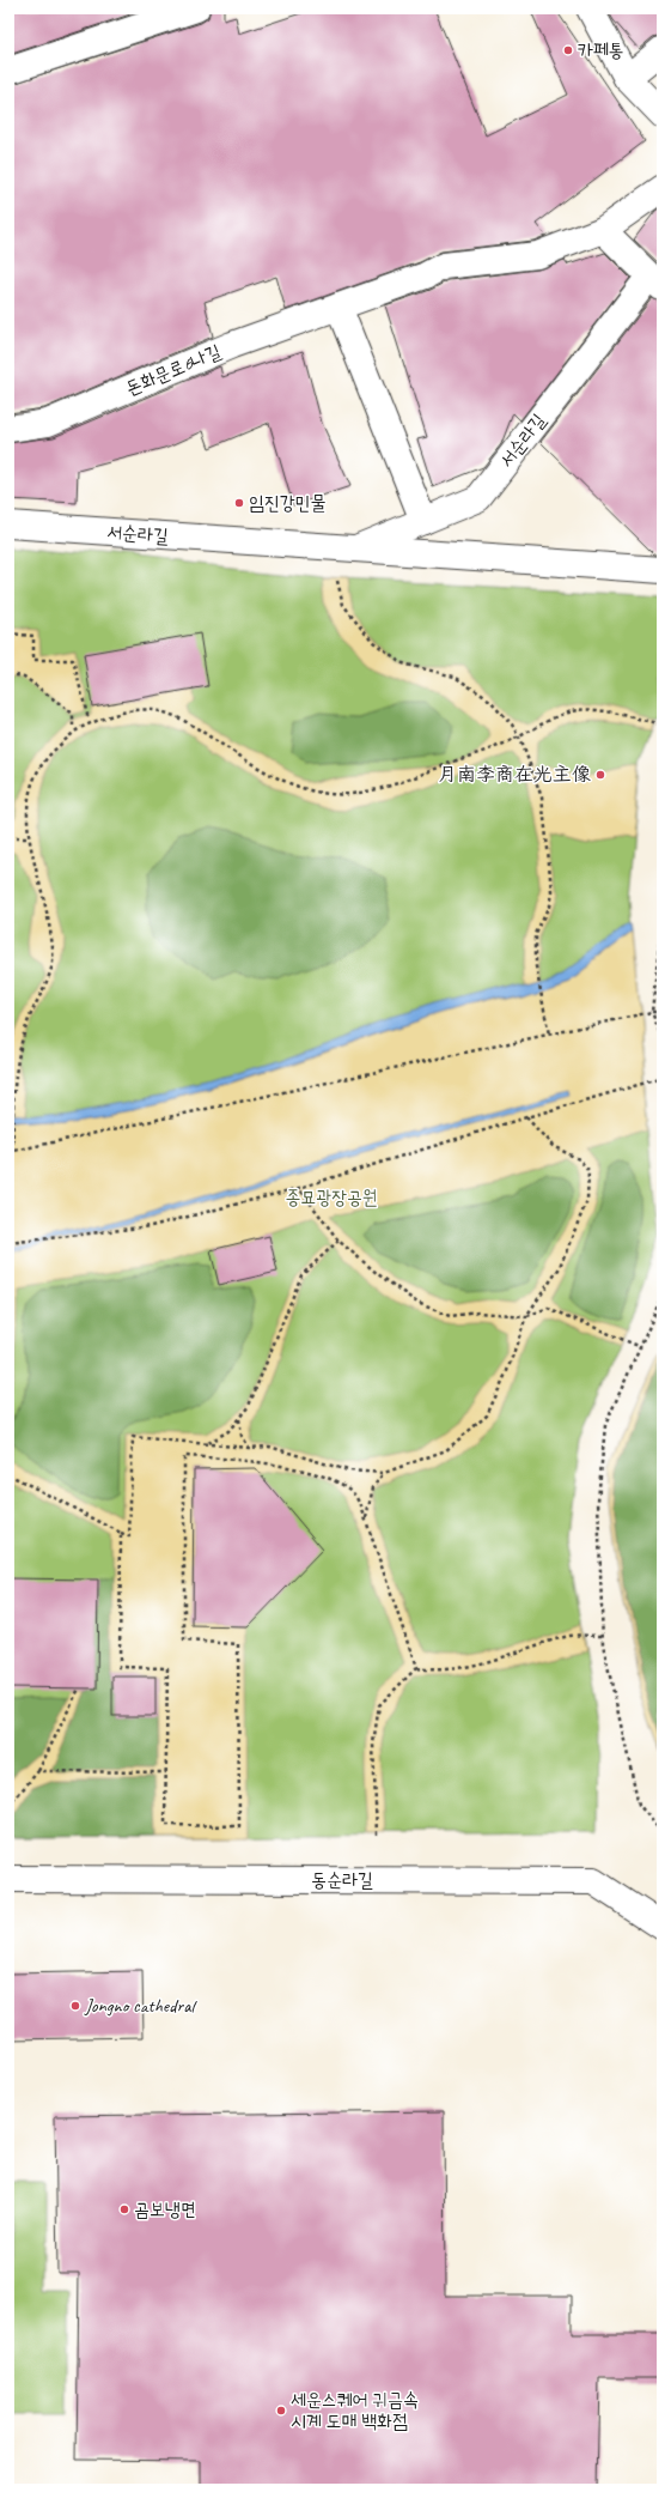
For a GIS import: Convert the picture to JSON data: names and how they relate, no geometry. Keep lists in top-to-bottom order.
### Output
{
  "streets": {
    "street": ["돈화문로6나길", "서순라길", "동순라길"]
  },
  "crossings": [
    ["돈화문로6나길", "서순라길"]
  ],
  "parks": ["종묘광장공원"],
  "places": [
    "카페통",
    "임진강민물",
    "月南李商在光主像",
    "Jongno cathedral",
    "곰보냉면",
    "세운스퀘어 귀금속 시계 도매 백화점"
  ]
}
